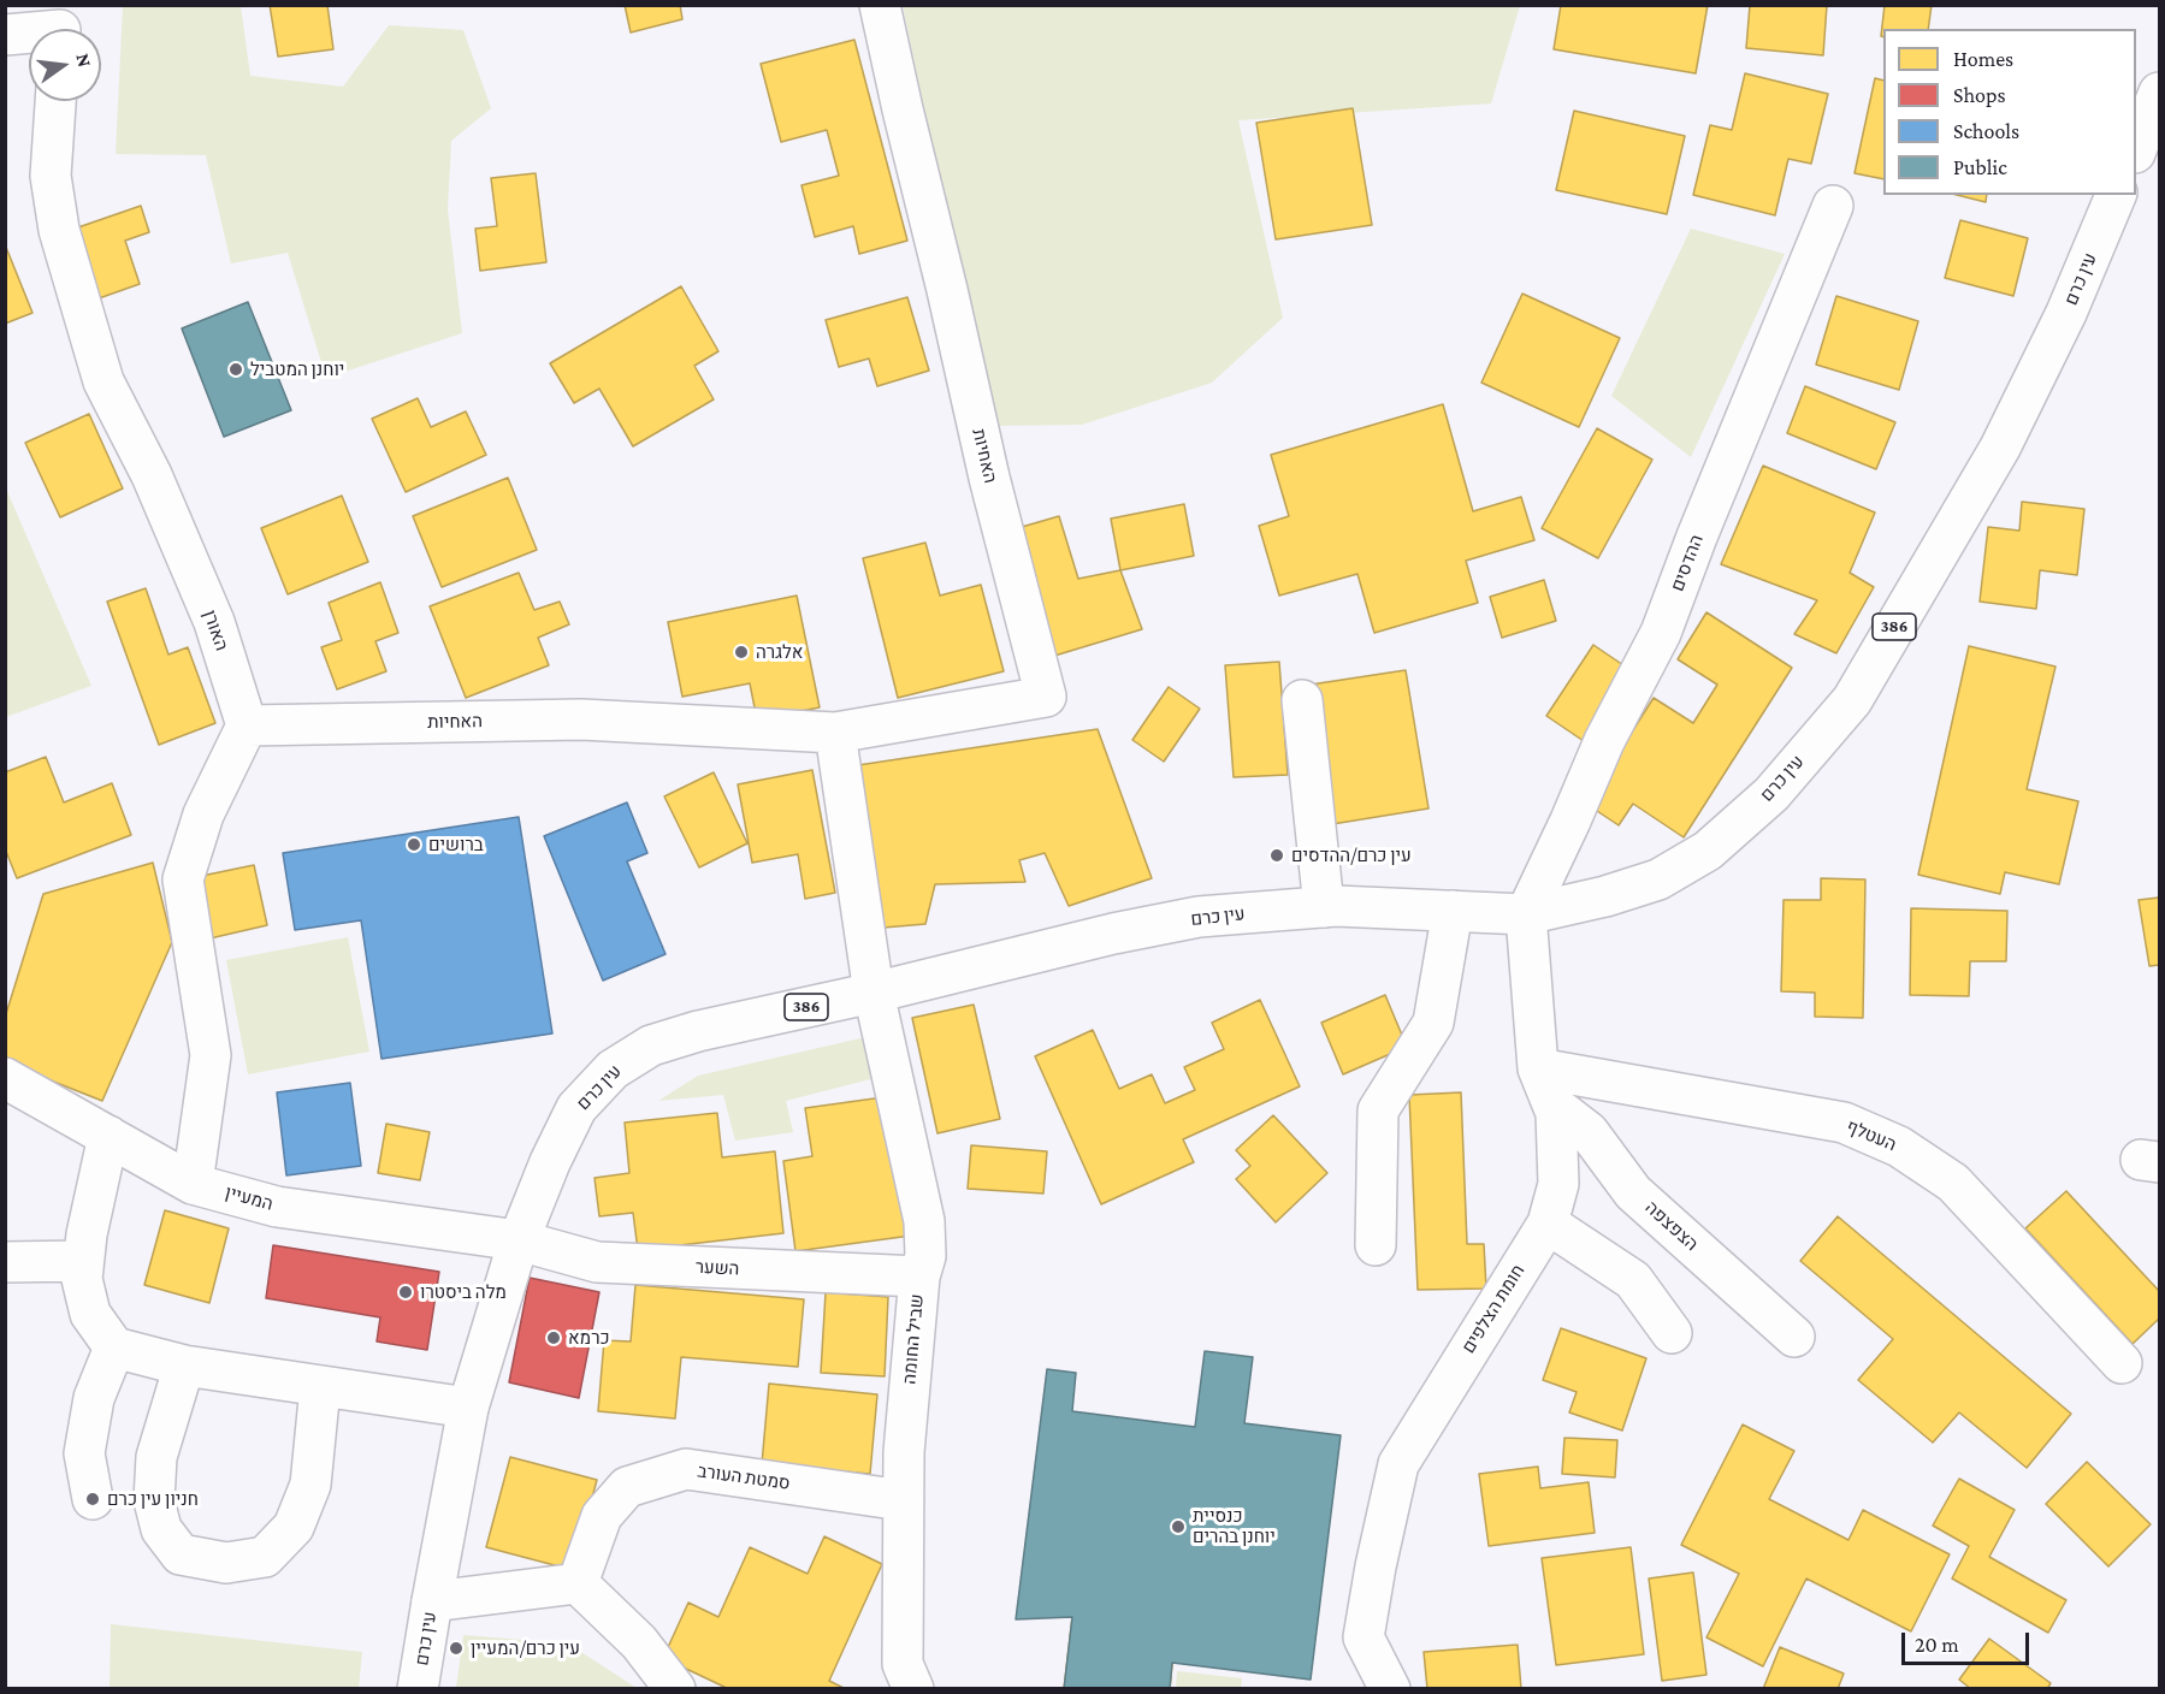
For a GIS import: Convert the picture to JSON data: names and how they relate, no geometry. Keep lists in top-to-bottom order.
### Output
{
  "streets": {
    "street": [
      "עין כרם",
      "האחיות",
      "ההדסים",
      "386",
      "האורן",
      "העטלף",
      "המעיין",
      "הצפצפה",
      "השער",
      "חומת הצלפים",
      "שביל החומה",
      "סמטת העורב"
    ]
  },
  "crossings": [
    ["עין כרם", "ההדסים"],
    ["עין כרם", "המעיין"],
    ["עין כרם", "השער"],
    ["עין כרם", "חומת הצלפים"],
    ["עין כרם", "שביל החומה"],
    ["האחיות", "האורן"],
    ["ההדסים", "חומת הצלפים"],
    ["העטלף", "חומת הצלפים"],
    ["המעיין", "השער"],
    ["הצפצפה", "חומת הצלפים"],
    ["השער", "שביל החומה"],
    ["שביל החומה", "סמטת העורב"]
  ],
  "places": [
    "יוחנן המטביל",
    "אלגרה",
    "ברושים",
    "עין כרם/ההדסים",
    "מלה ביסטרו",
    "כרמא",
    "חניון עין כרם",
    "כנסיית יוחנן בהרים",
    "עין כרם/המעיין"
  ],
  "legend": [
    "Homes",
    "Shops",
    "Schools",
    "Public"
  ],
  "scale_bar": "20 m",
  "north": "right"
}
